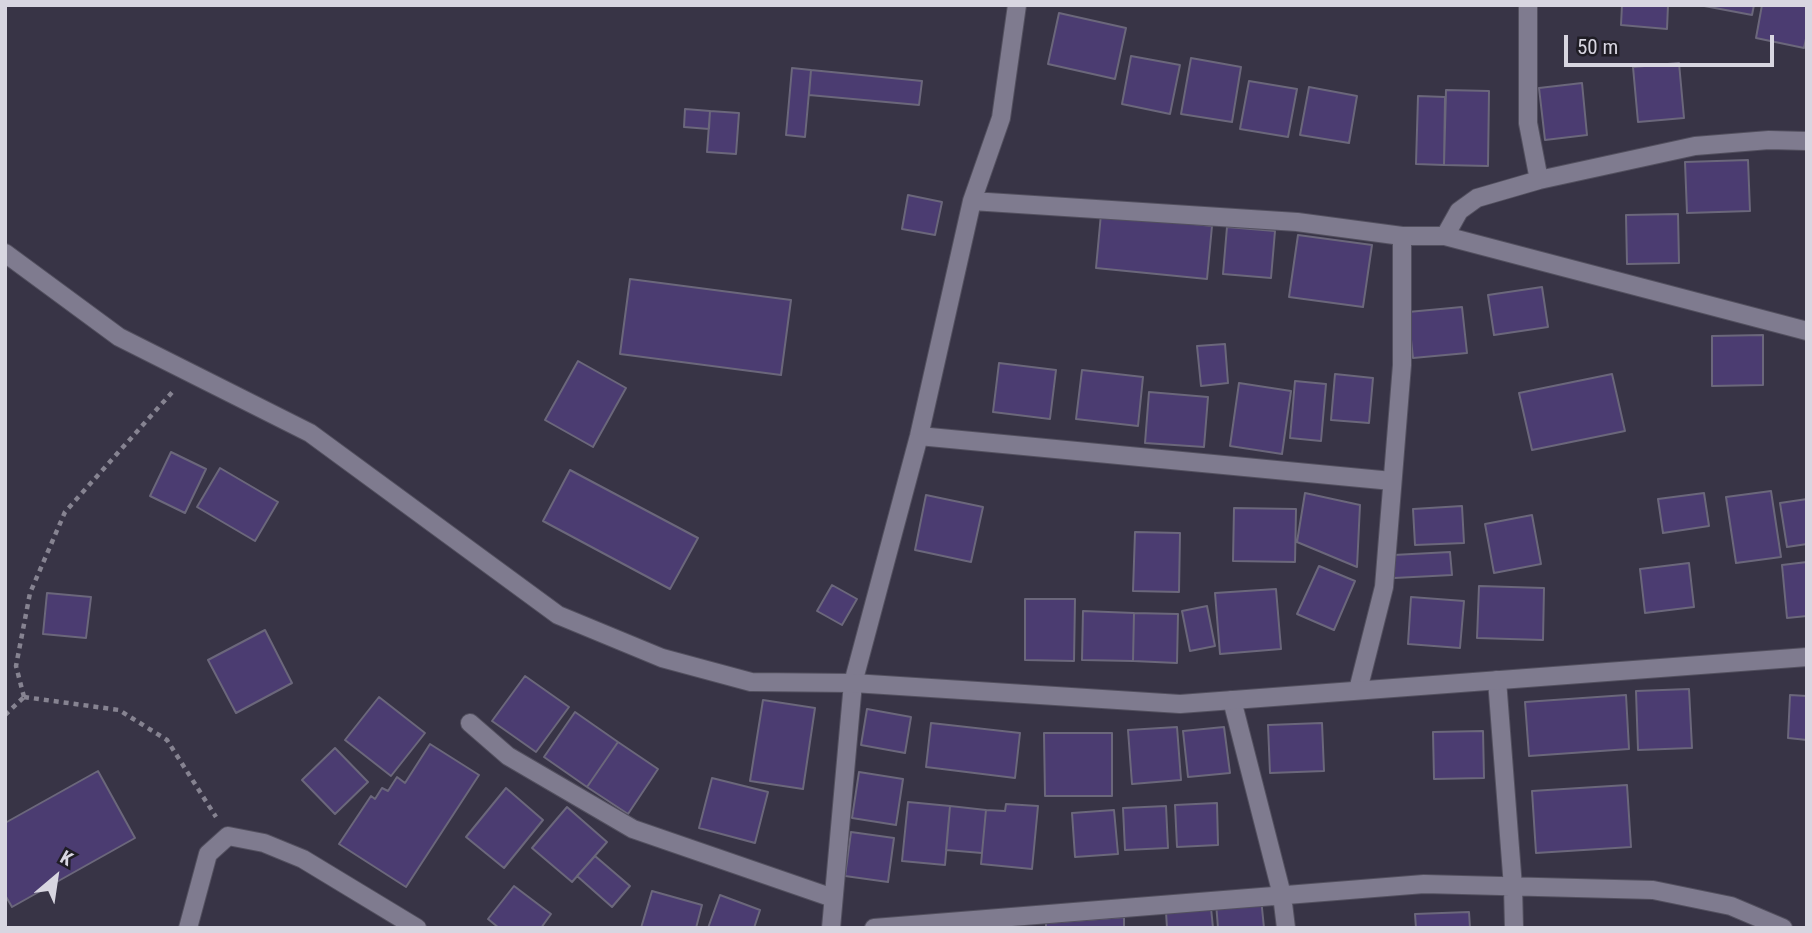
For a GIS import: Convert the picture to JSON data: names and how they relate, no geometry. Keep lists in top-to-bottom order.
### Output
{
  "scale_bar": "50 m",
  "north": "top right"
}
